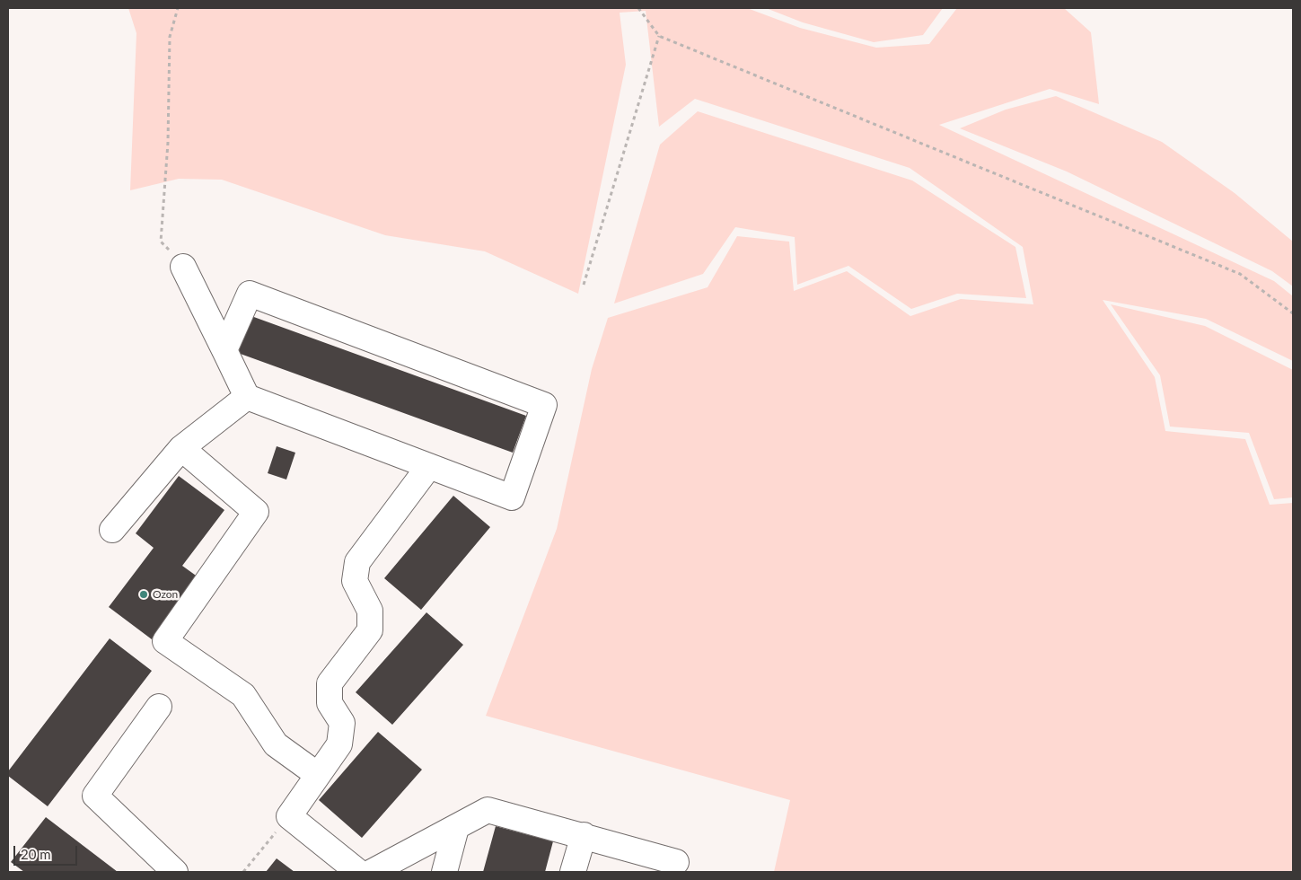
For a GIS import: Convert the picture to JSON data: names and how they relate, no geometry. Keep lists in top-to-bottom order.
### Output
{
  "places": ["Ozon"],
  "scale_bar": "20 m"
}
